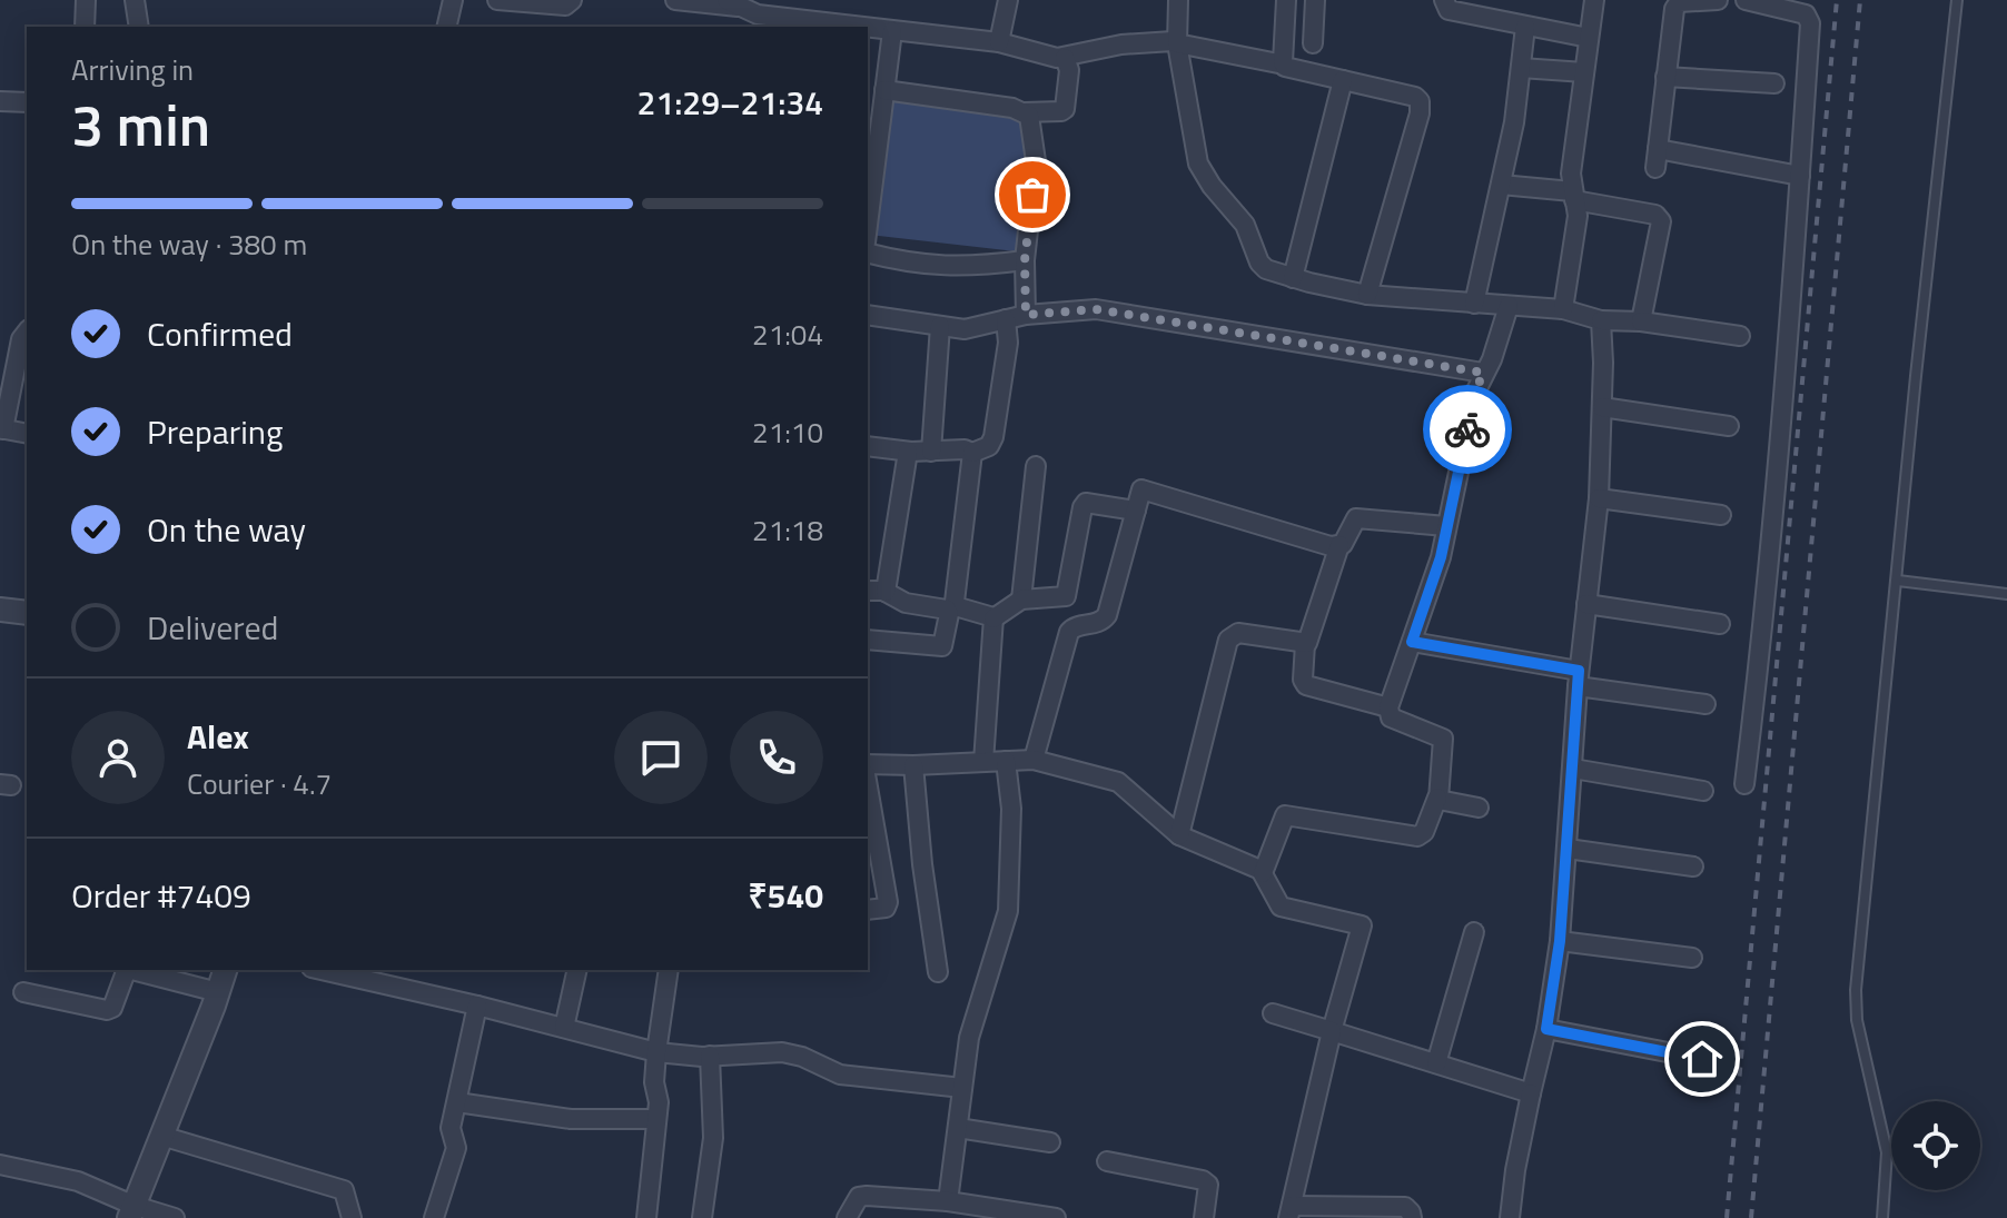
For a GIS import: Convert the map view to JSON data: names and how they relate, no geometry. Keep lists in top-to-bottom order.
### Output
{
  "page": {
    "heading": ["3 min", "Arriving in", "21:29–21:34"],
    "panel": [
      "Alex",
      "Courier · 4.7",
      "Order #7409",
      "₹540"
    ],
    "bar": "On the way · 380 m",
    "list": [
      ["Confirmed", "21:04"],
      ["Preparing", "21:10"],
      ["On the way", "21:18"],
      "Delivered"
    ]
  }
}
